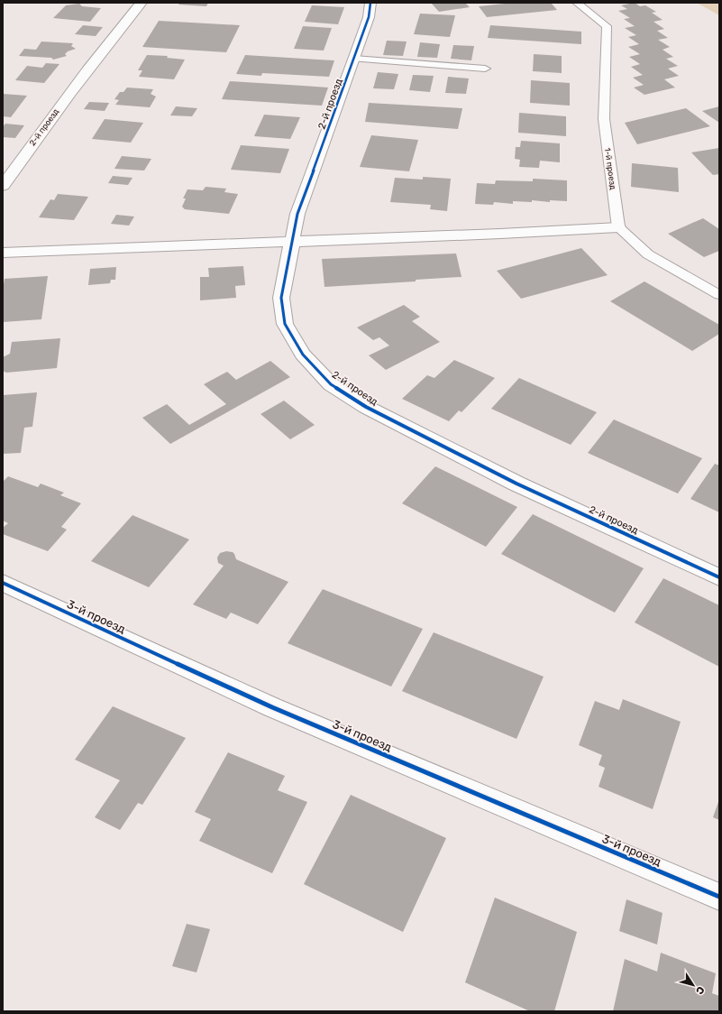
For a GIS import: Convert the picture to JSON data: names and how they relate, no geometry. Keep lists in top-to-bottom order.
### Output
{
  "streets": {
    "street": ["2-й проезд", "3-й проезд"],
    "lane": ["1-й проезд"]
  },
  "north": "bottom right"
}
